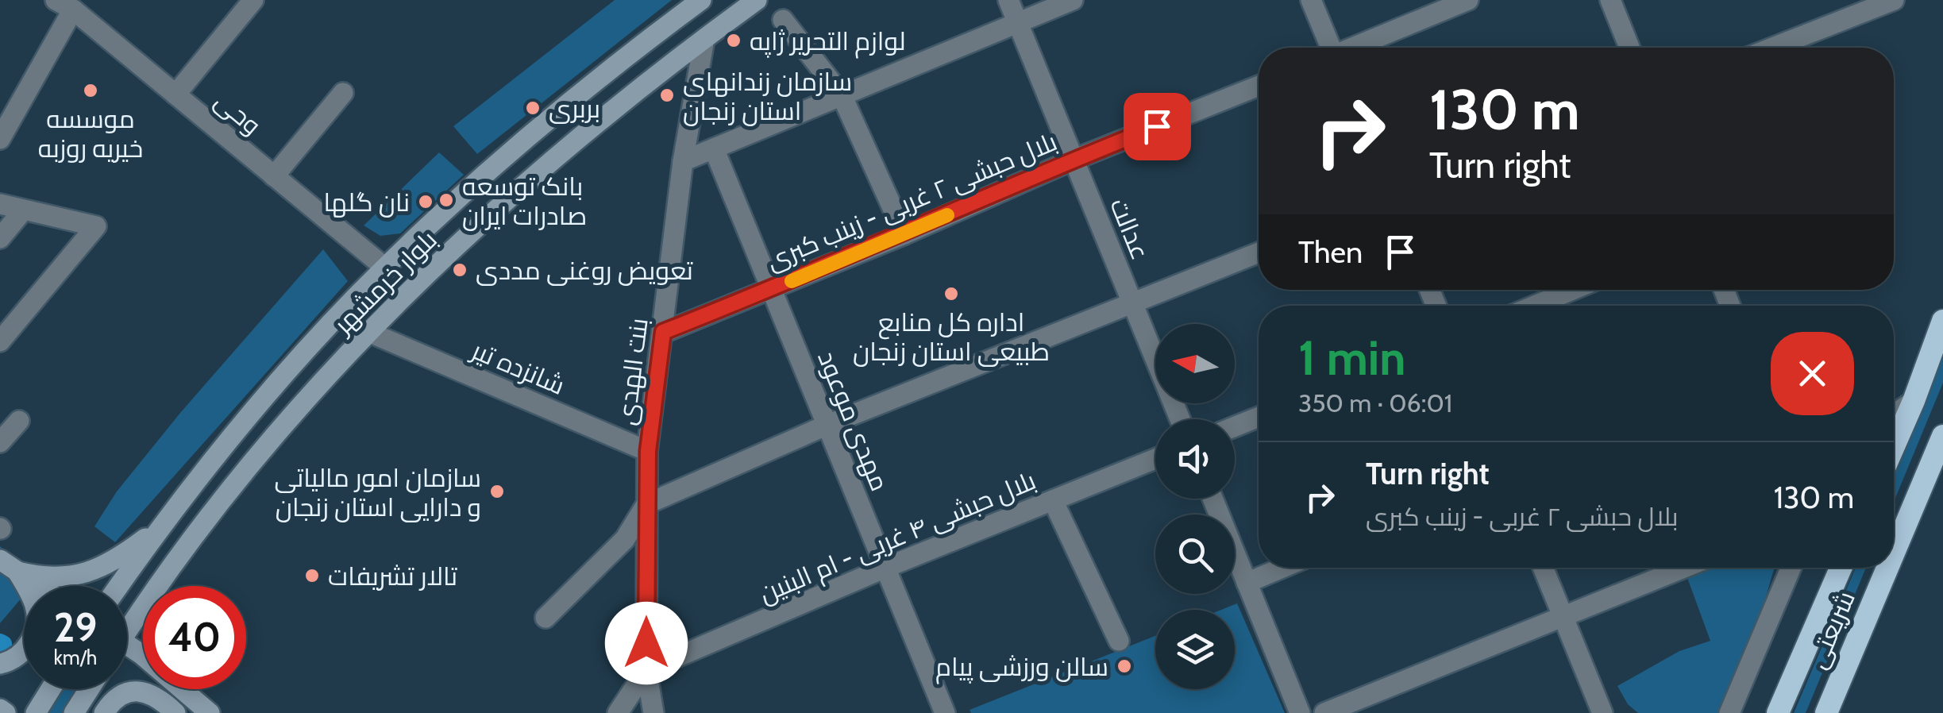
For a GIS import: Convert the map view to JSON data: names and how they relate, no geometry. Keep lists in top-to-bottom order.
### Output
{
  "streets": {
    "highway": ["شریعتی"],
    "main road": ["بلوار خرمشهر"],
    "street": [
      "وحی",
      "بلال حبشی ۲ غربی - زینب کبری",
      "عدالت",
      "شانزده تیر",
      "بنت الهدی",
      "مهدی موعود",
      "بلال حبشی ۴ غربی - ام البنین"
    ]
  },
  "crossings": [
    ["وحی", "بلوار خرمشهر"],
    ["بلال حبشی ۲ غربی - زینب کبری", "عدالت"],
    ["بلال حبشی ۲ غربی - زینب کبری", "بنت الهدی"],
    ["بلال حبشی ۲ غربی - زینب کبری", "مهدی موعود"],
    ["بلوار خرمشهر", "شانزده تیر"],
    ["بلوار خرمشهر", "بنت الهدی"],
    ["شانزده تیر", "بنت الهدی"],
    ["بنت الهدی", "بلال حبشی ۴ غربی - ام البنین"],
    ["مهدی موعود", "بلال حبشی ۴ غربی - ام البنین"]
  ],
  "places": [
    "لوازم التحریر ژاپه",
    "موسسه خیریه روزبه",
    "سازمان زندانهای استان زنجان",
    "بربری",
    "بانک توسعه صادرات ایران",
    "نان گلها",
    "تعویض روغنی مددی",
    "اداره کل منابع طبیعی استان زنجان",
    "سازمان امور مالیاتی و دارایی استان زنجان",
    "تالار تشریفات",
    "سالن ورزشی پیام"
  ],
  "north": "left",
  "page": {
    "turn": ["130 m", "Turn right"],
    "then": "Then",
    "heading": ["1 min", "350 m · 06:01"],
    "list": [
      {
        "name": "Turn right",
        "note": "بلال حبشی ۲ غربی - زینب کبری",
        "value": "130 m"
      }
    ],
    "speed": "29 km/h",
    "limit": "40"
  }
}
